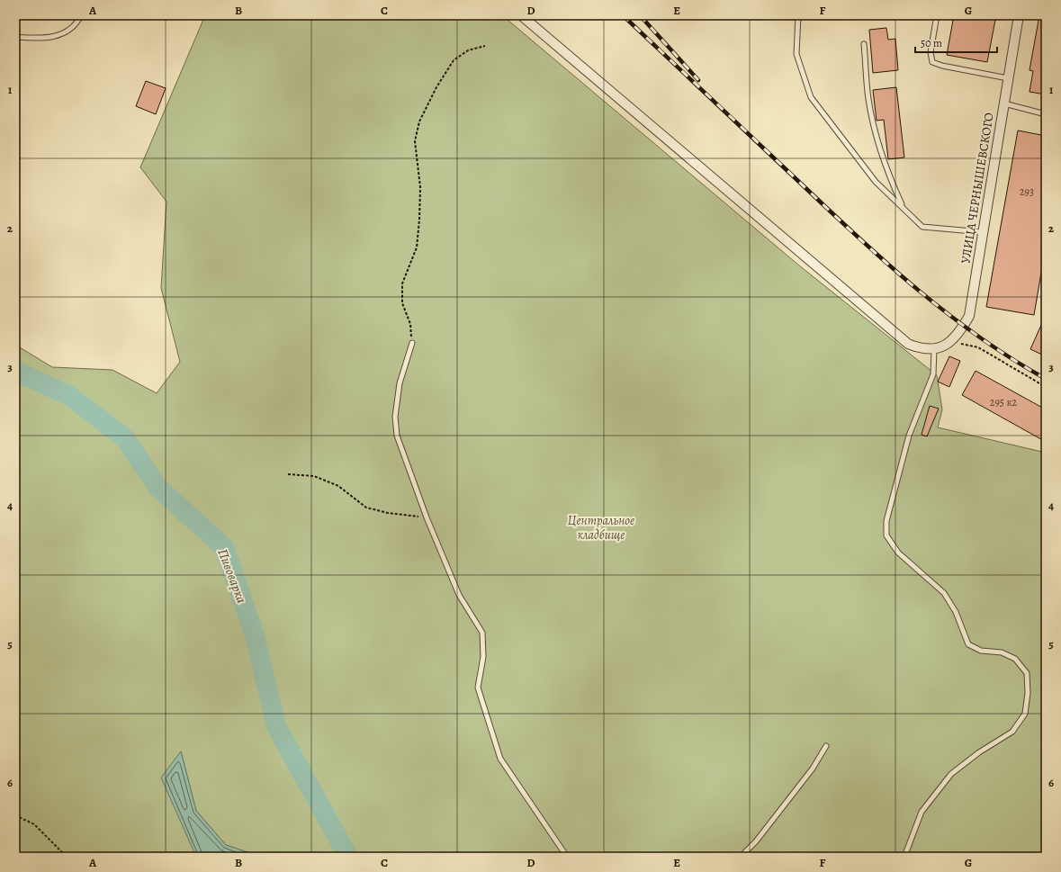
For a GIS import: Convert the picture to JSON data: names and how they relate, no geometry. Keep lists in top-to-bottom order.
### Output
{
  "streets": {
    "street": ["УЛИЦА ЧЕРНЫШЕВСКОГО"]
  },
  "water": ["Пивоварка"],
  "parks": ["Центральное кладбище"],
  "house_numbers": ["293", "295 к2"],
  "scale_bar": "50 m",
  "grid": {
    "columns": [
      "A",
      "B",
      "C",
      "D",
      "E",
      "F",
      "G"
    ],
    "rows": [
      "1",
      "2",
      "3",
      "4",
      "5",
      "6"
    ]
  }
}
